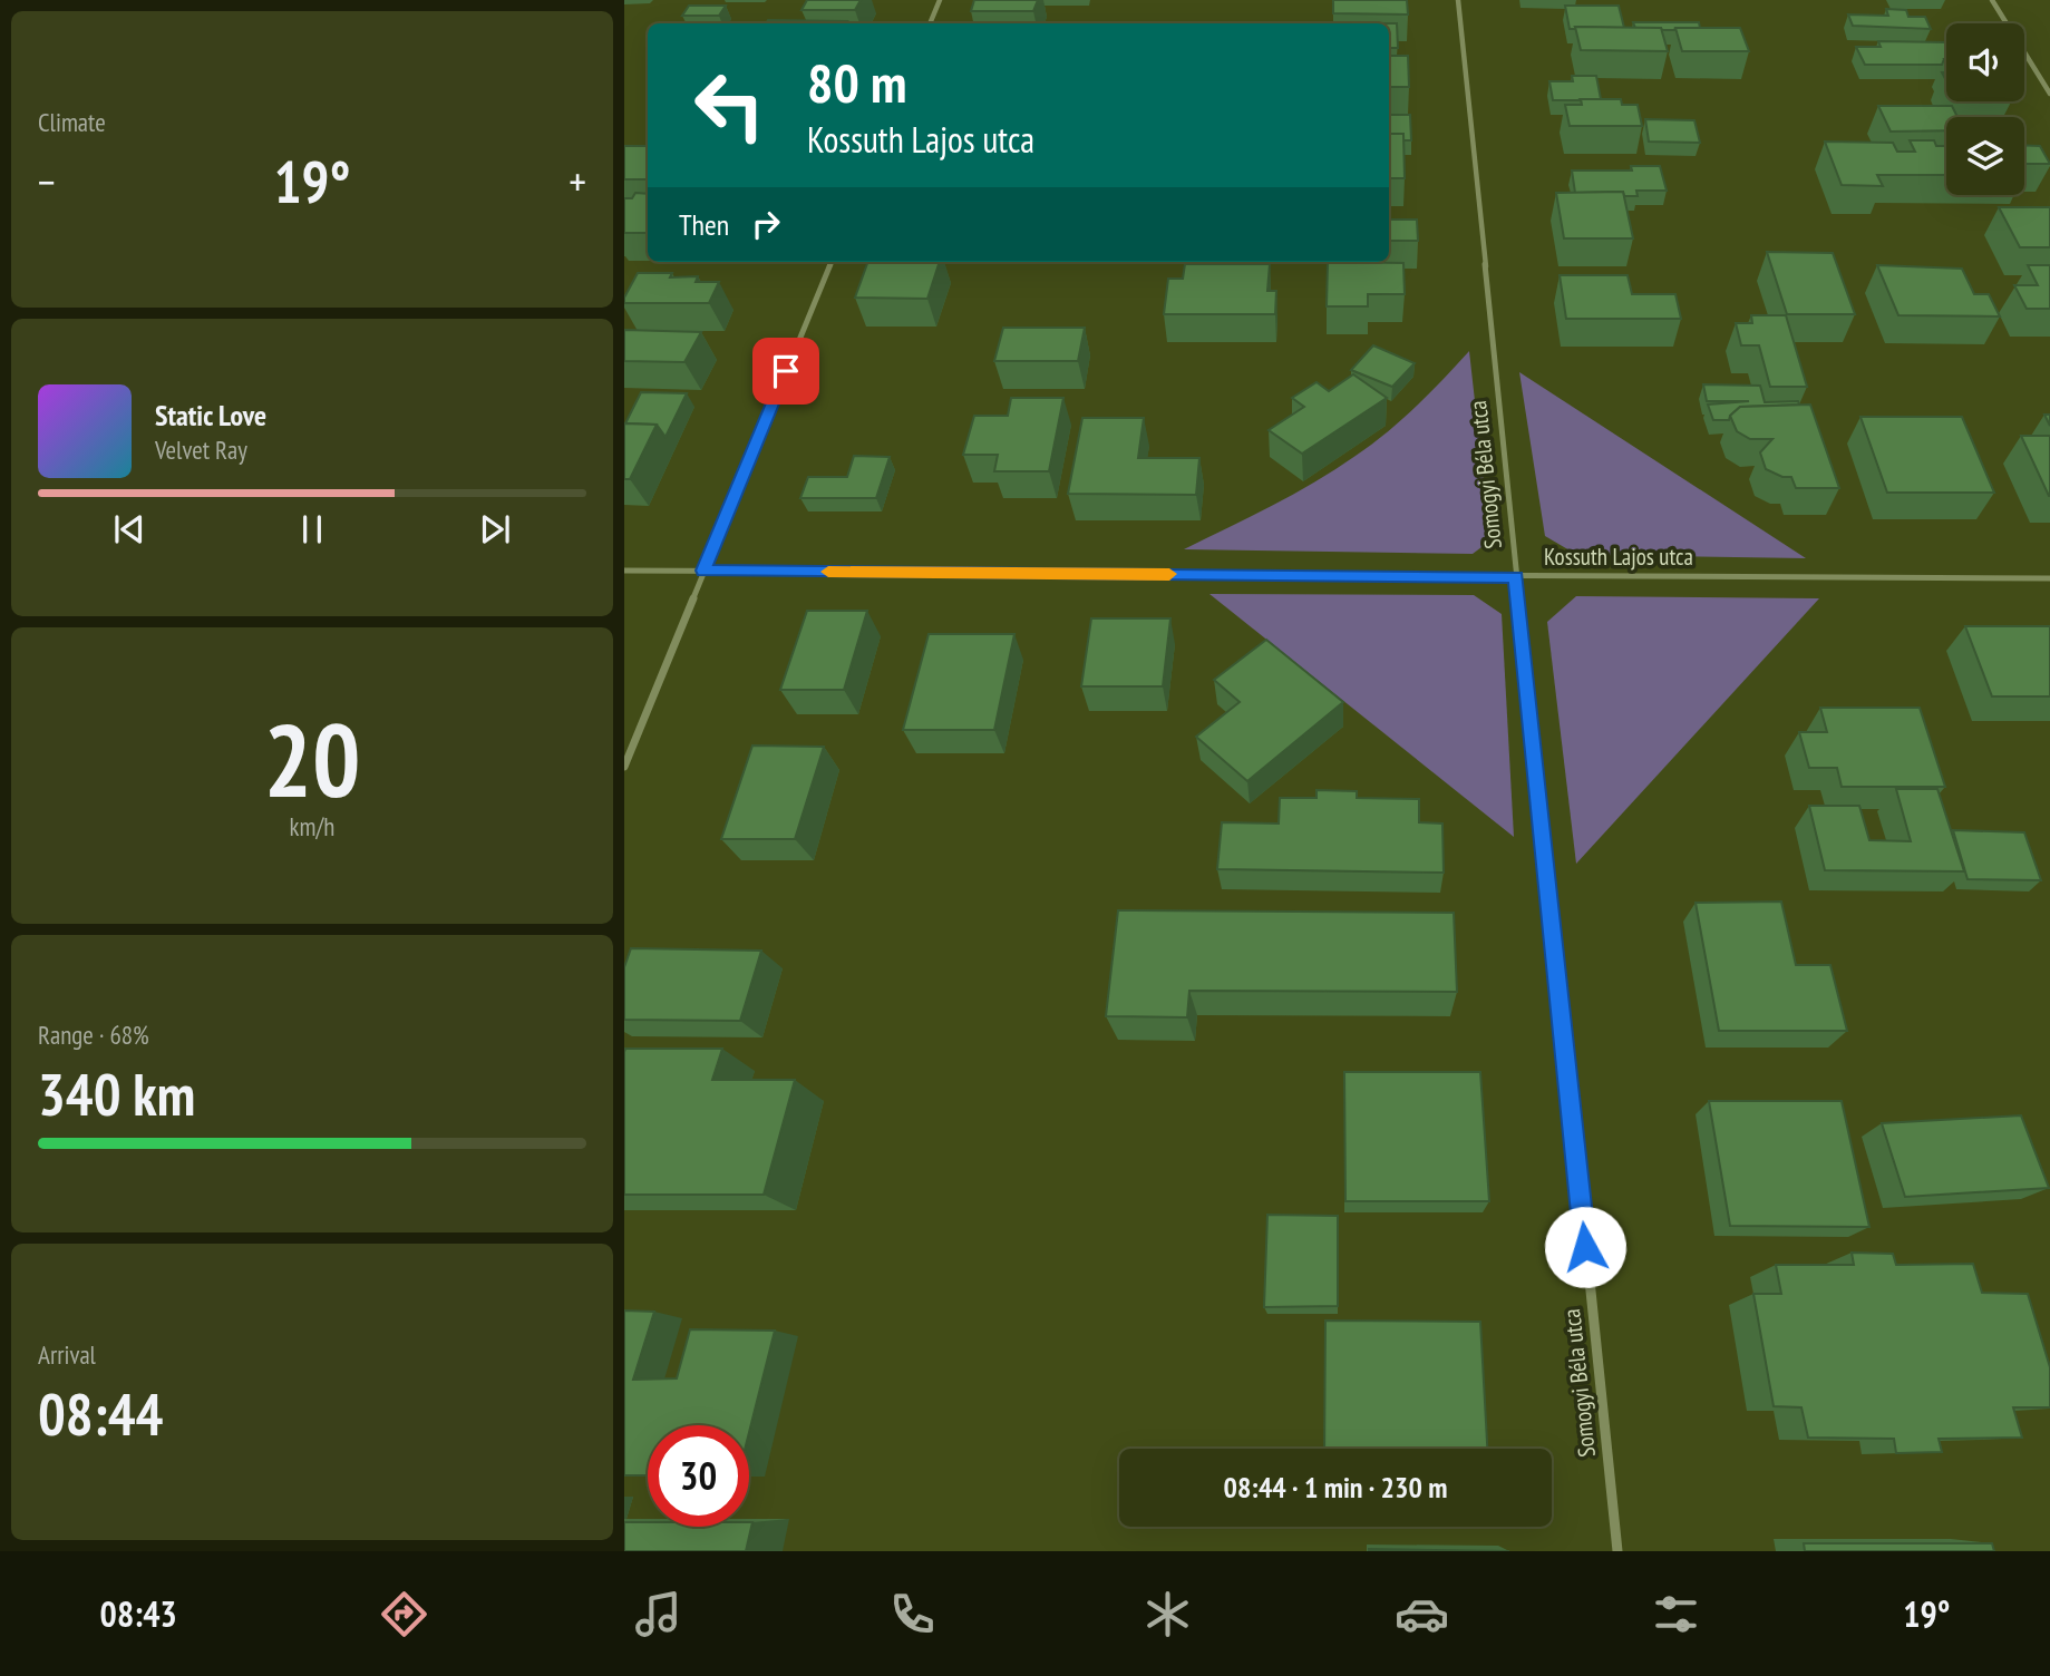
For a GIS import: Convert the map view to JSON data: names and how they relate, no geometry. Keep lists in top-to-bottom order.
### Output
{
  "streets": {
    "street": ["Somogyi Béla utca", "Kossuth Lajos utca"]
  },
  "crossings": [
    ["Somogyi Béla utca", "Kossuth Lajos utca"]
  ],
  "page": {
    "tile": [
      "Climate",
      ["20", "km/h"],
      ["Range · 68%", "340 km"],
      ["Arrival", "08:44"]
    ],
    "turn": ["80 m", "Kossuth Lajos utca"],
    "heat": ["−", "19°", "+"],
    "then": "Then",
    "song": ["Static Love", "Velvet Ray"],
    "limit": "30",
    "trip": "08:44 · 1 min · 230 m",
    "tabs": ["08:43", "19°"]
  }
}
